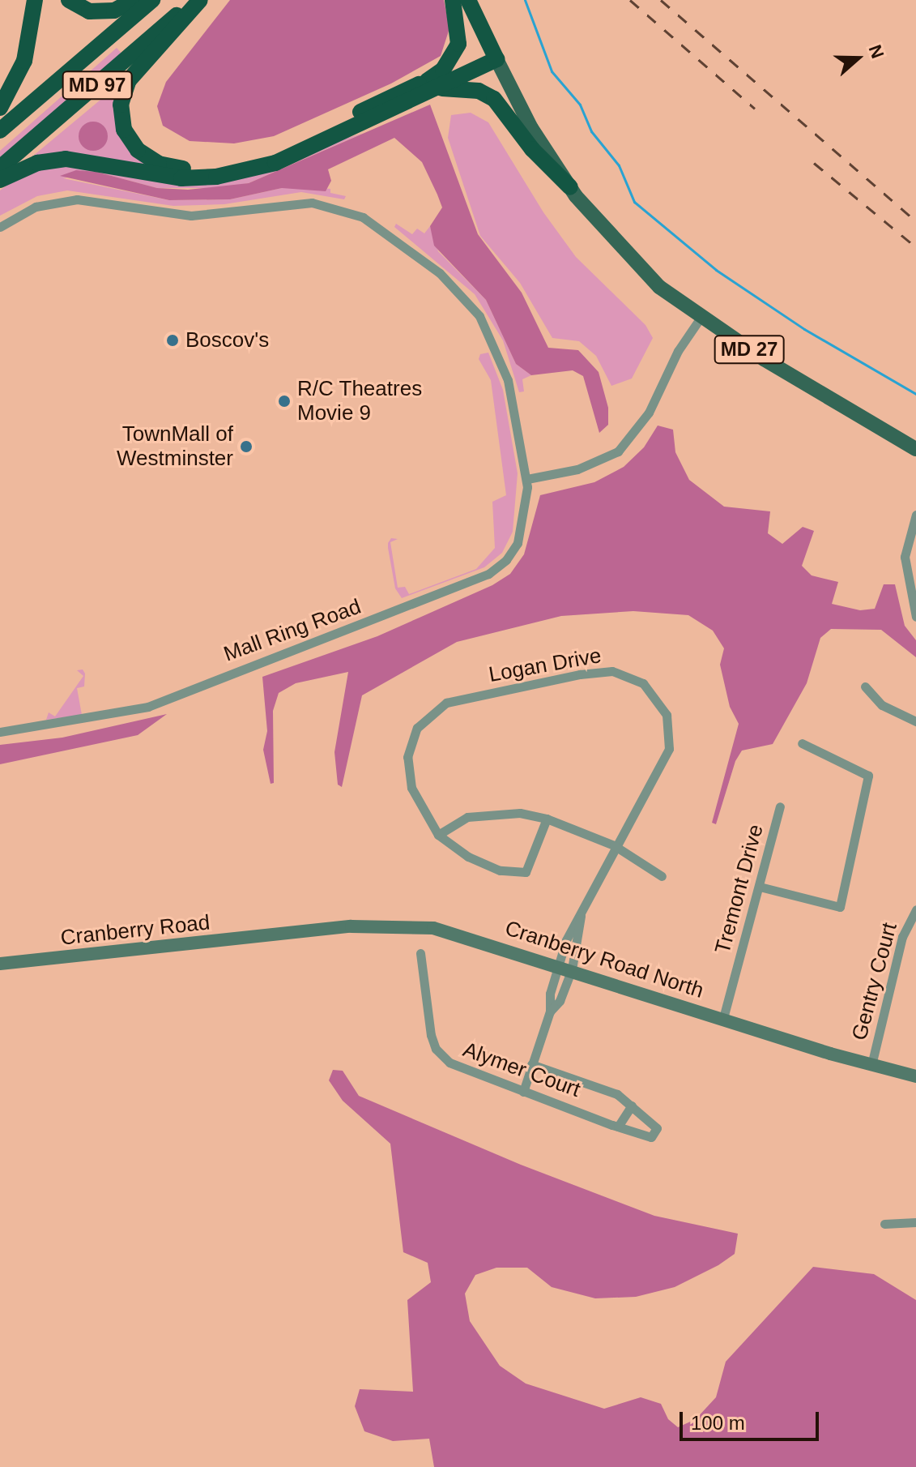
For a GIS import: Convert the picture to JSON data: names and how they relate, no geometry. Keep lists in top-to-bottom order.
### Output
{
  "streets": {
    "highway": ["MD 97", "MD 27"],
    "street": [
      "Mall Ring Road",
      "Logan Drive",
      "Tremont Drive",
      "Cranberry Road",
      "Cranberry Road North",
      "Gentry Court",
      "Alymer Court"
    ]
  },
  "crossings": [
    ["Logan Drive", "Cranberry Road North"],
    ["Logan Drive", "Alymer Court"],
    ["Tremont Drive", "Cranberry Road North"],
    ["Cranberry Road", "Cranberry Road North"],
    ["Cranberry Road North", "Gentry Court"]
  ],
  "places": ["Boscov's", "R/C Theatres Movie 9", "TownMall of Westminster"],
  "scale_bar": "100 m",
  "north": "right"
}
